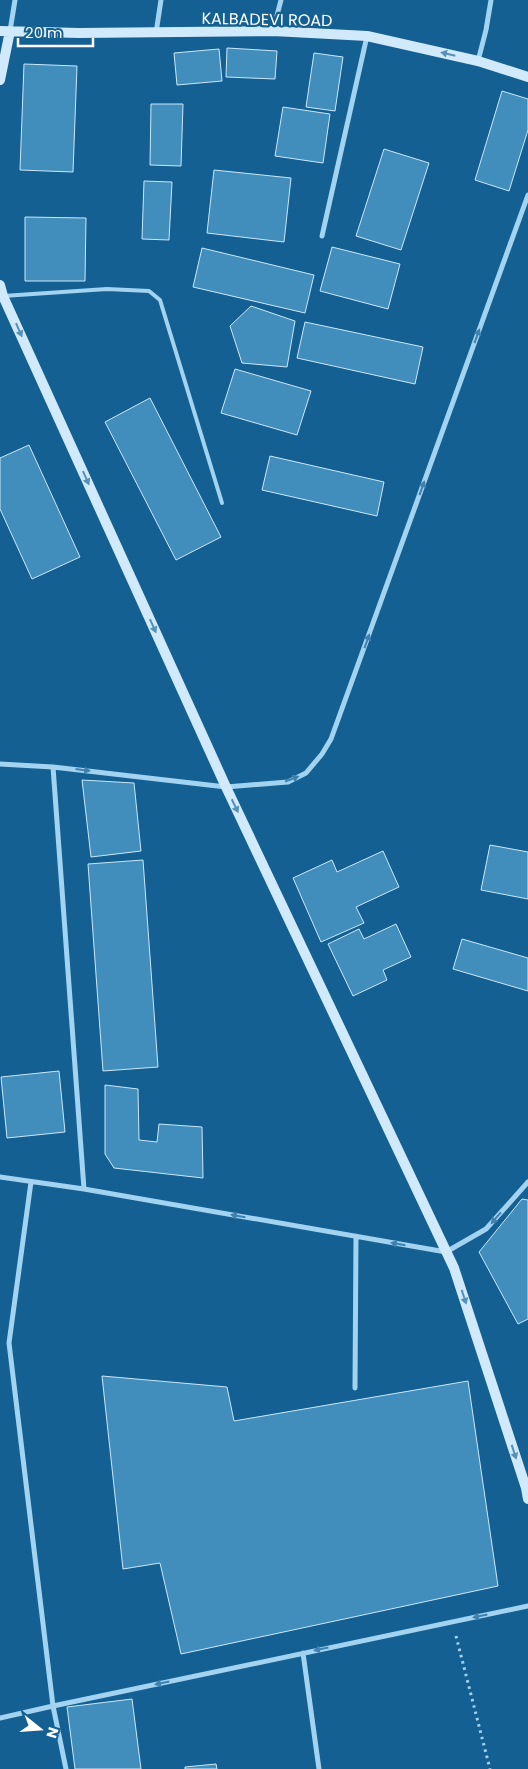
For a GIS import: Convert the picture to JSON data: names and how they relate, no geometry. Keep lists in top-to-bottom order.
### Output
{
  "streets": {
    "street": ["KALBADEVI ROAD"]
  },
  "scale_bar": "20 m",
  "north": "right"
}
